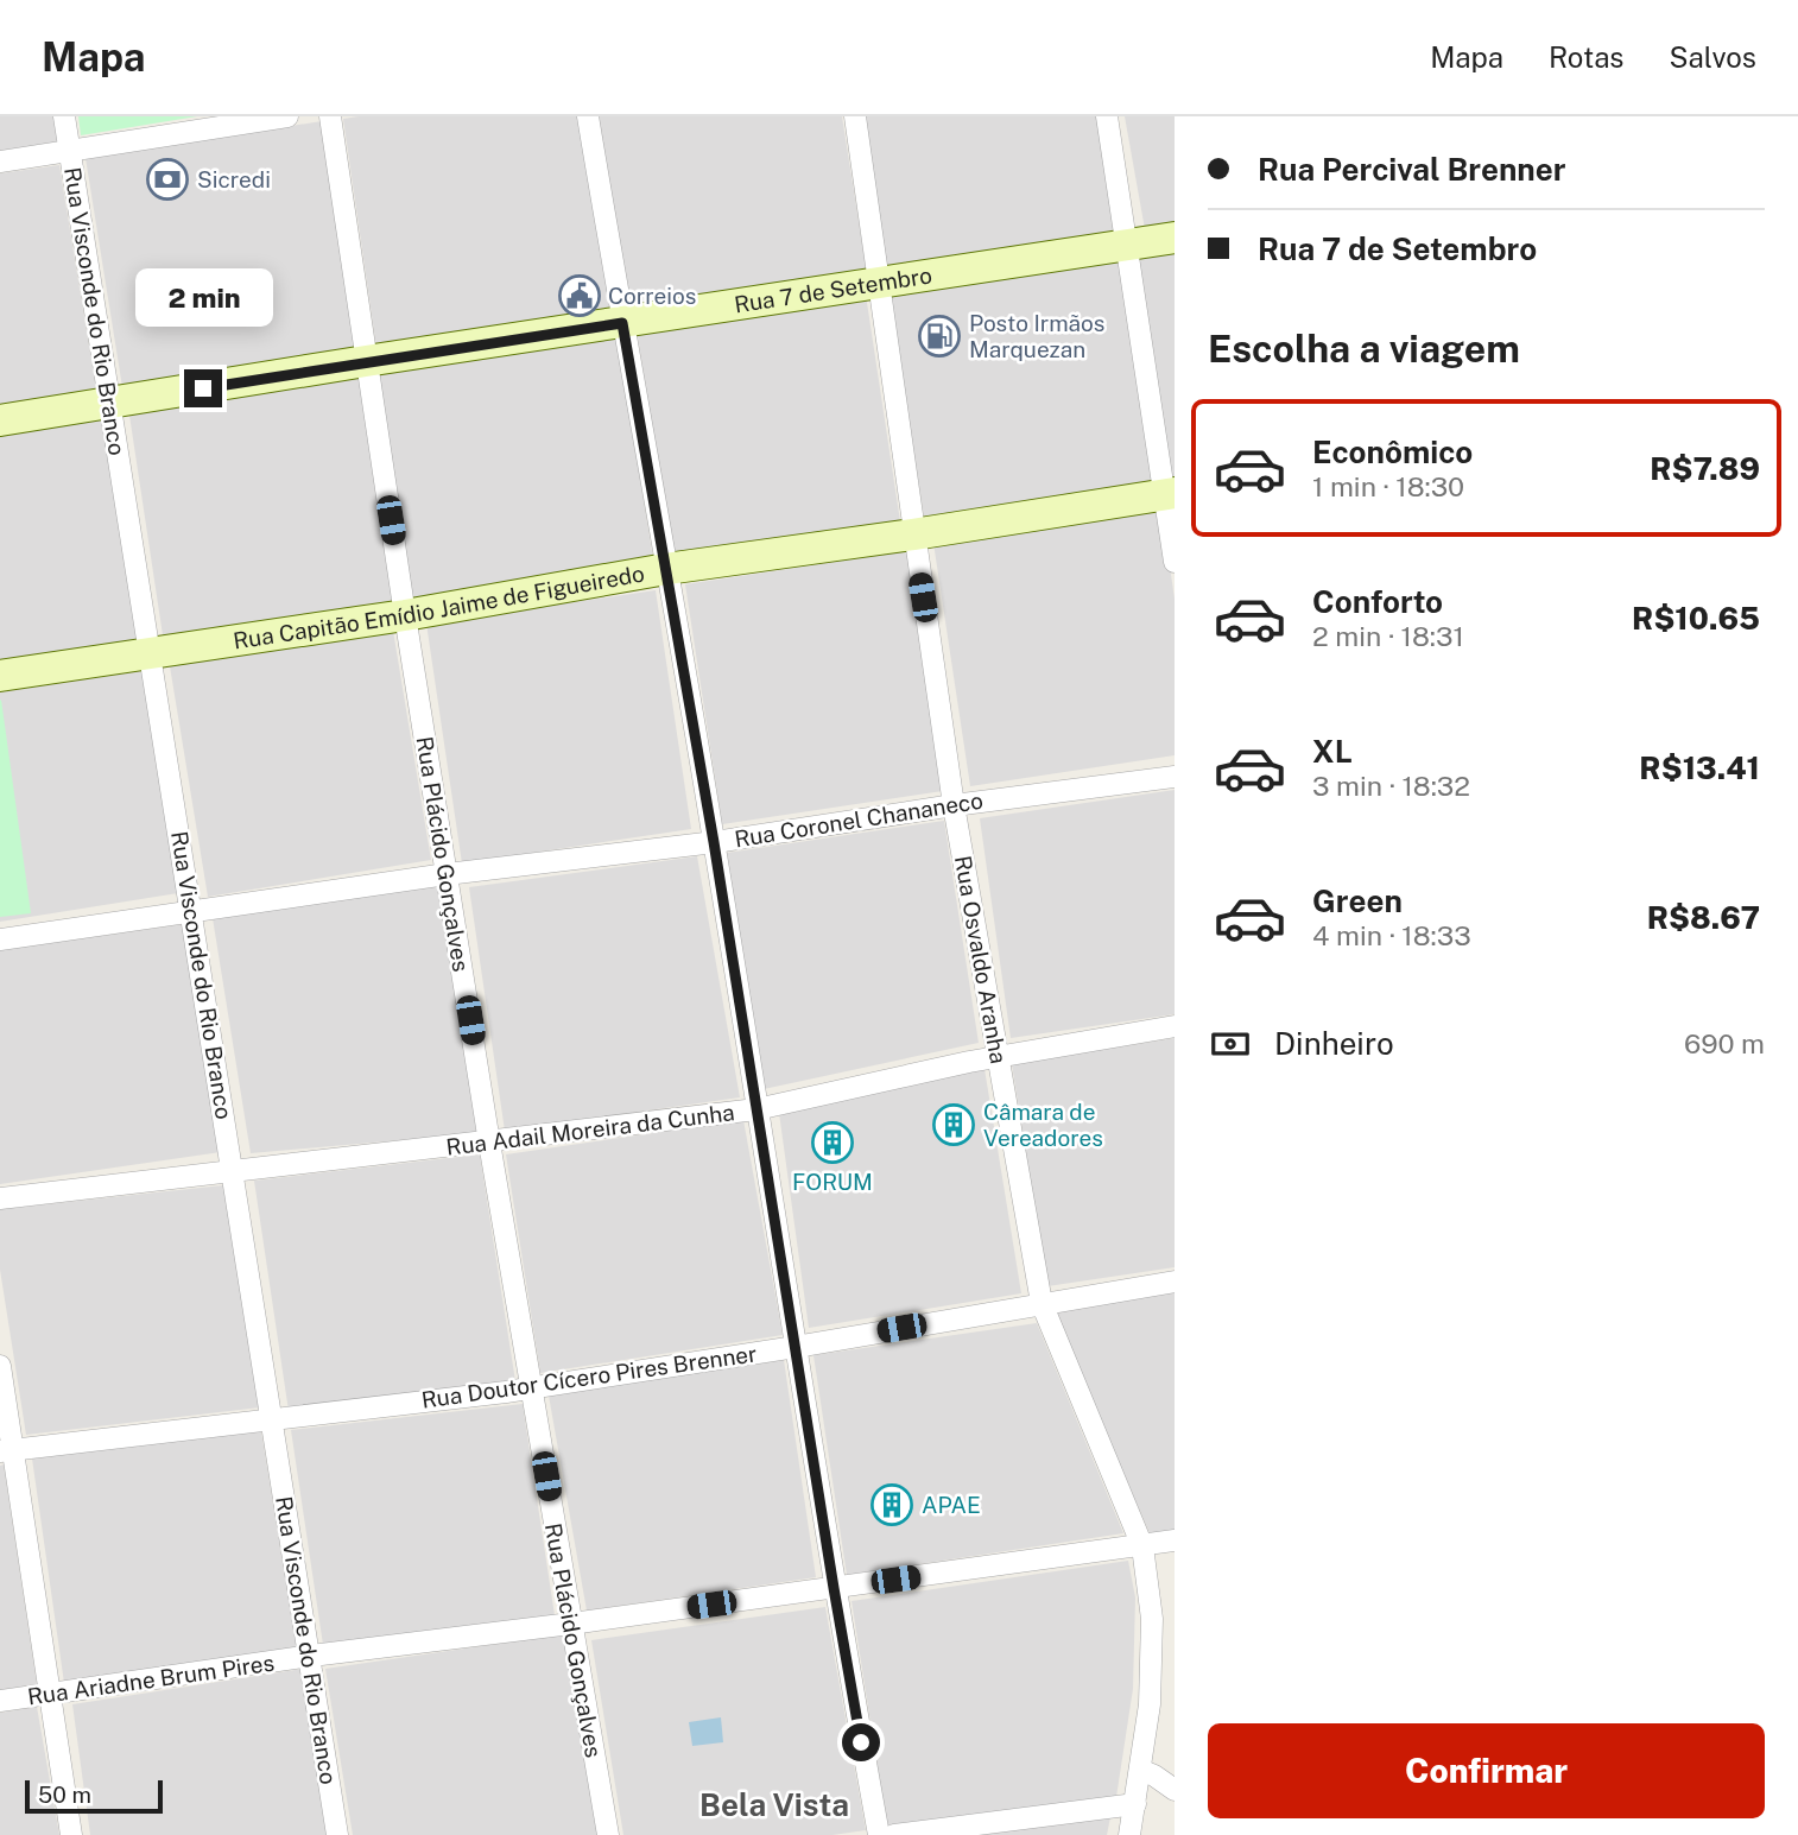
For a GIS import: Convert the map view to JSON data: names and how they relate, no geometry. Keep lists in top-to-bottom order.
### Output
{
  "streets": {
    "main road": ["Rua 7 de Setembro", "Rua Capitão Emídio Jaime de Figueiredo"],
    "street": [
      "Rua Visconde do Rio Branco",
      "Rua Coronel Chananeco",
      "Rua Plácido Gonçalves",
      "Rua Osvaldo Aranha",
      "Rua Adail Moreira da Cunha",
      "Rua Doutor Cícero Pires Brenner",
      "Rua Ariadne Brum Pires"
    ]
  },
  "crossings": [
    ["Rua 7 de Setembro", "Rua Visconde do Rio Branco"],
    ["Rua 7 de Setembro", "Rua Plácido Gonçalves"],
    ["Rua 7 de Setembro", "Rua Osvaldo Aranha"],
    ["Rua Visconde do Rio Branco", "Rua Capitão Emídio Jaime de Figueiredo"],
    ["Rua Visconde do Rio Branco", "Rua Coronel Chananeco"],
    ["Rua Visconde do Rio Branco", "Rua Adail Moreira da Cunha"],
    ["Rua Visconde do Rio Branco", "Rua Doutor Cícero Pires Brenner"],
    ["Rua Visconde do Rio Branco", "Rua Ariadne Brum Pires"],
    ["Rua Capitão Emídio Jaime de Figueiredo", "Rua Plácido Gonçalves"],
    ["Rua Capitão Emídio Jaime de Figueiredo", "Rua Osvaldo Aranha"],
    ["Rua Coronel Chananeco", "Rua Plácido Gonçalves"],
    ["Rua Coronel Chananeco", "Rua Osvaldo Aranha"],
    ["Rua Plácido Gonçalves", "Rua Adail Moreira da Cunha"],
    ["Rua Plácido Gonçalves", "Rua Doutor Cícero Pires Brenner"],
    ["Rua Plácido Gonçalves", "Rua Ariadne Brum Pires"],
    ["Rua Osvaldo Aranha", "Rua Adail Moreira da Cunha"],
    ["Rua Osvaldo Aranha", "Rua Doutor Cícero Pires Brenner"],
    ["Rua Osvaldo Aranha", "Rua Ariadne Brum Pires"]
  ],
  "districts": ["Bela Vista"],
  "places": {
    "bank": ["Sicredi"],
    "public building": ["Correios"],
    "fuel station": ["Posto Irmãos Marquezan"],
    "building": ["Câmara de Vereadores", "FORUM", "APAE"]
  },
  "scale_bar": "50 m",
  "page": {
    "header": "Mapa",
    "nav": ["Mapa", "Rotas", "Salvos"],
    "banner": ["Rua Percival Brenner", "Rua 7 de Setembro"],
    "bubble": "2 min",
    "heading": "Escolha a viagem",
    "list": [
      {
        "name": "Econômico",
        "note": "1 min · 18:30",
        "value": "R$7.89"
      },
      {
        "name": "Conforto",
        "note": "2 min · 18:31",
        "value": "R$10.65"
      },
      {
        "name": "XL",
        "note": "3 min · 18:32",
        "value": "R$13.41"
      },
      {
        "name": "Green",
        "note": "4 min · 18:33",
        "value": "R$8.67"
      }
    ],
    "pay": ["Dinheiro", "690 m"],
    "buttons": "Confirmar",
    "scale": "50 m"
  }
}
